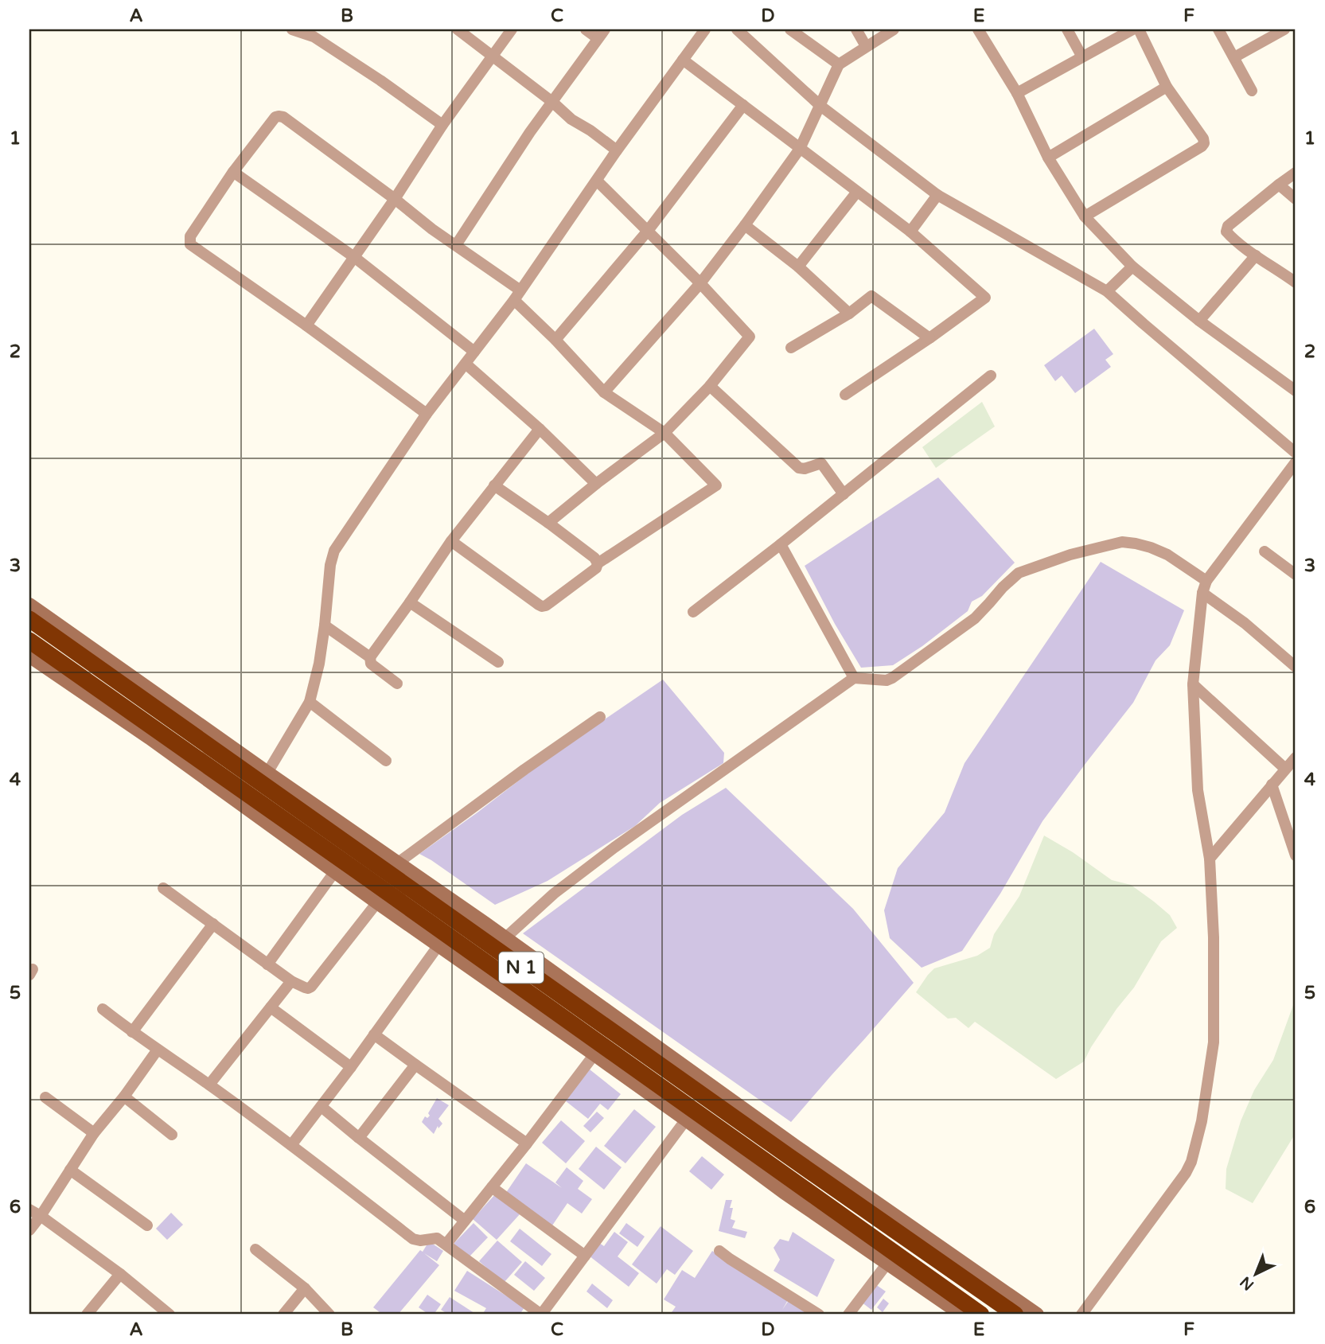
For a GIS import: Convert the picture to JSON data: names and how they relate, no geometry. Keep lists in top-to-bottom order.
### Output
{
  "streets": {
    "highway": ["N 1"]
  },
  "north": "bottom left",
  "grid": {
    "columns": [
      "A",
      "B",
      "C",
      "D",
      "E",
      "F"
    ],
    "rows": [
      "1",
      "2",
      "3",
      "4",
      "5",
      "6"
    ]
  }
}
